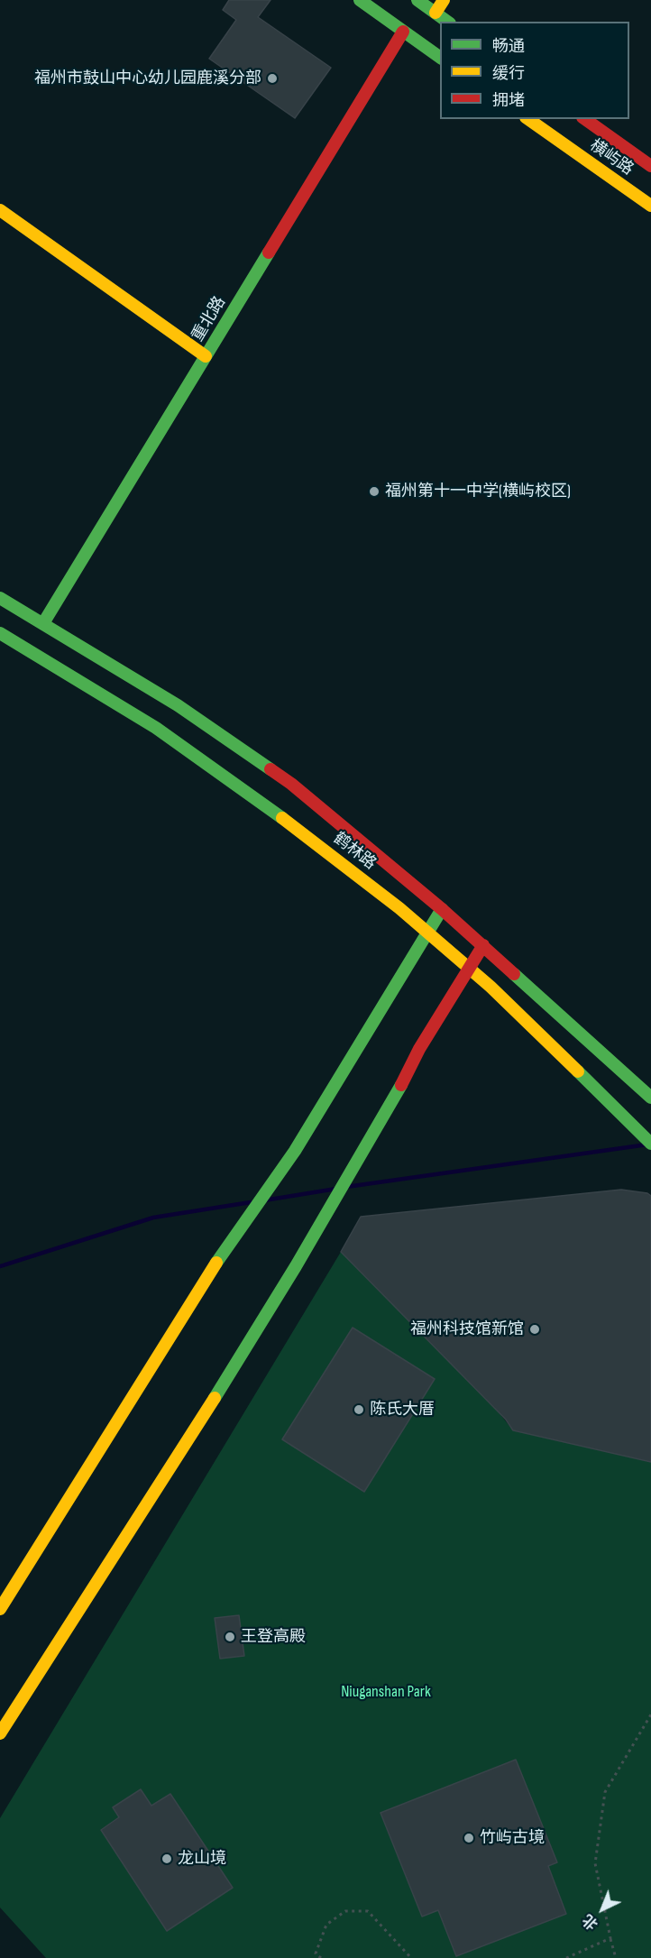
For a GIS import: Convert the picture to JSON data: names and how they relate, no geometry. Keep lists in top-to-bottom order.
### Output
{
  "streets": {
    "main road": ["横屿路", "重北路", "鹤林路"]
  },
  "crossings": [
    ["重北路", "鹤林路"]
  ],
  "parks": ["Niuganshan Park"],
  "places": [
    "福州市鼓山中心幼儿园鹿溪分部",
    "福州第十一中学(横屿校区)",
    "福州科技馆新馆",
    "陈氏大厝",
    "王登高殿",
    "竹屿古境",
    "龙山境"
  ],
  "legend": ["畅通", "缓行", "拥堵"],
  "north": "bottom left"
}
